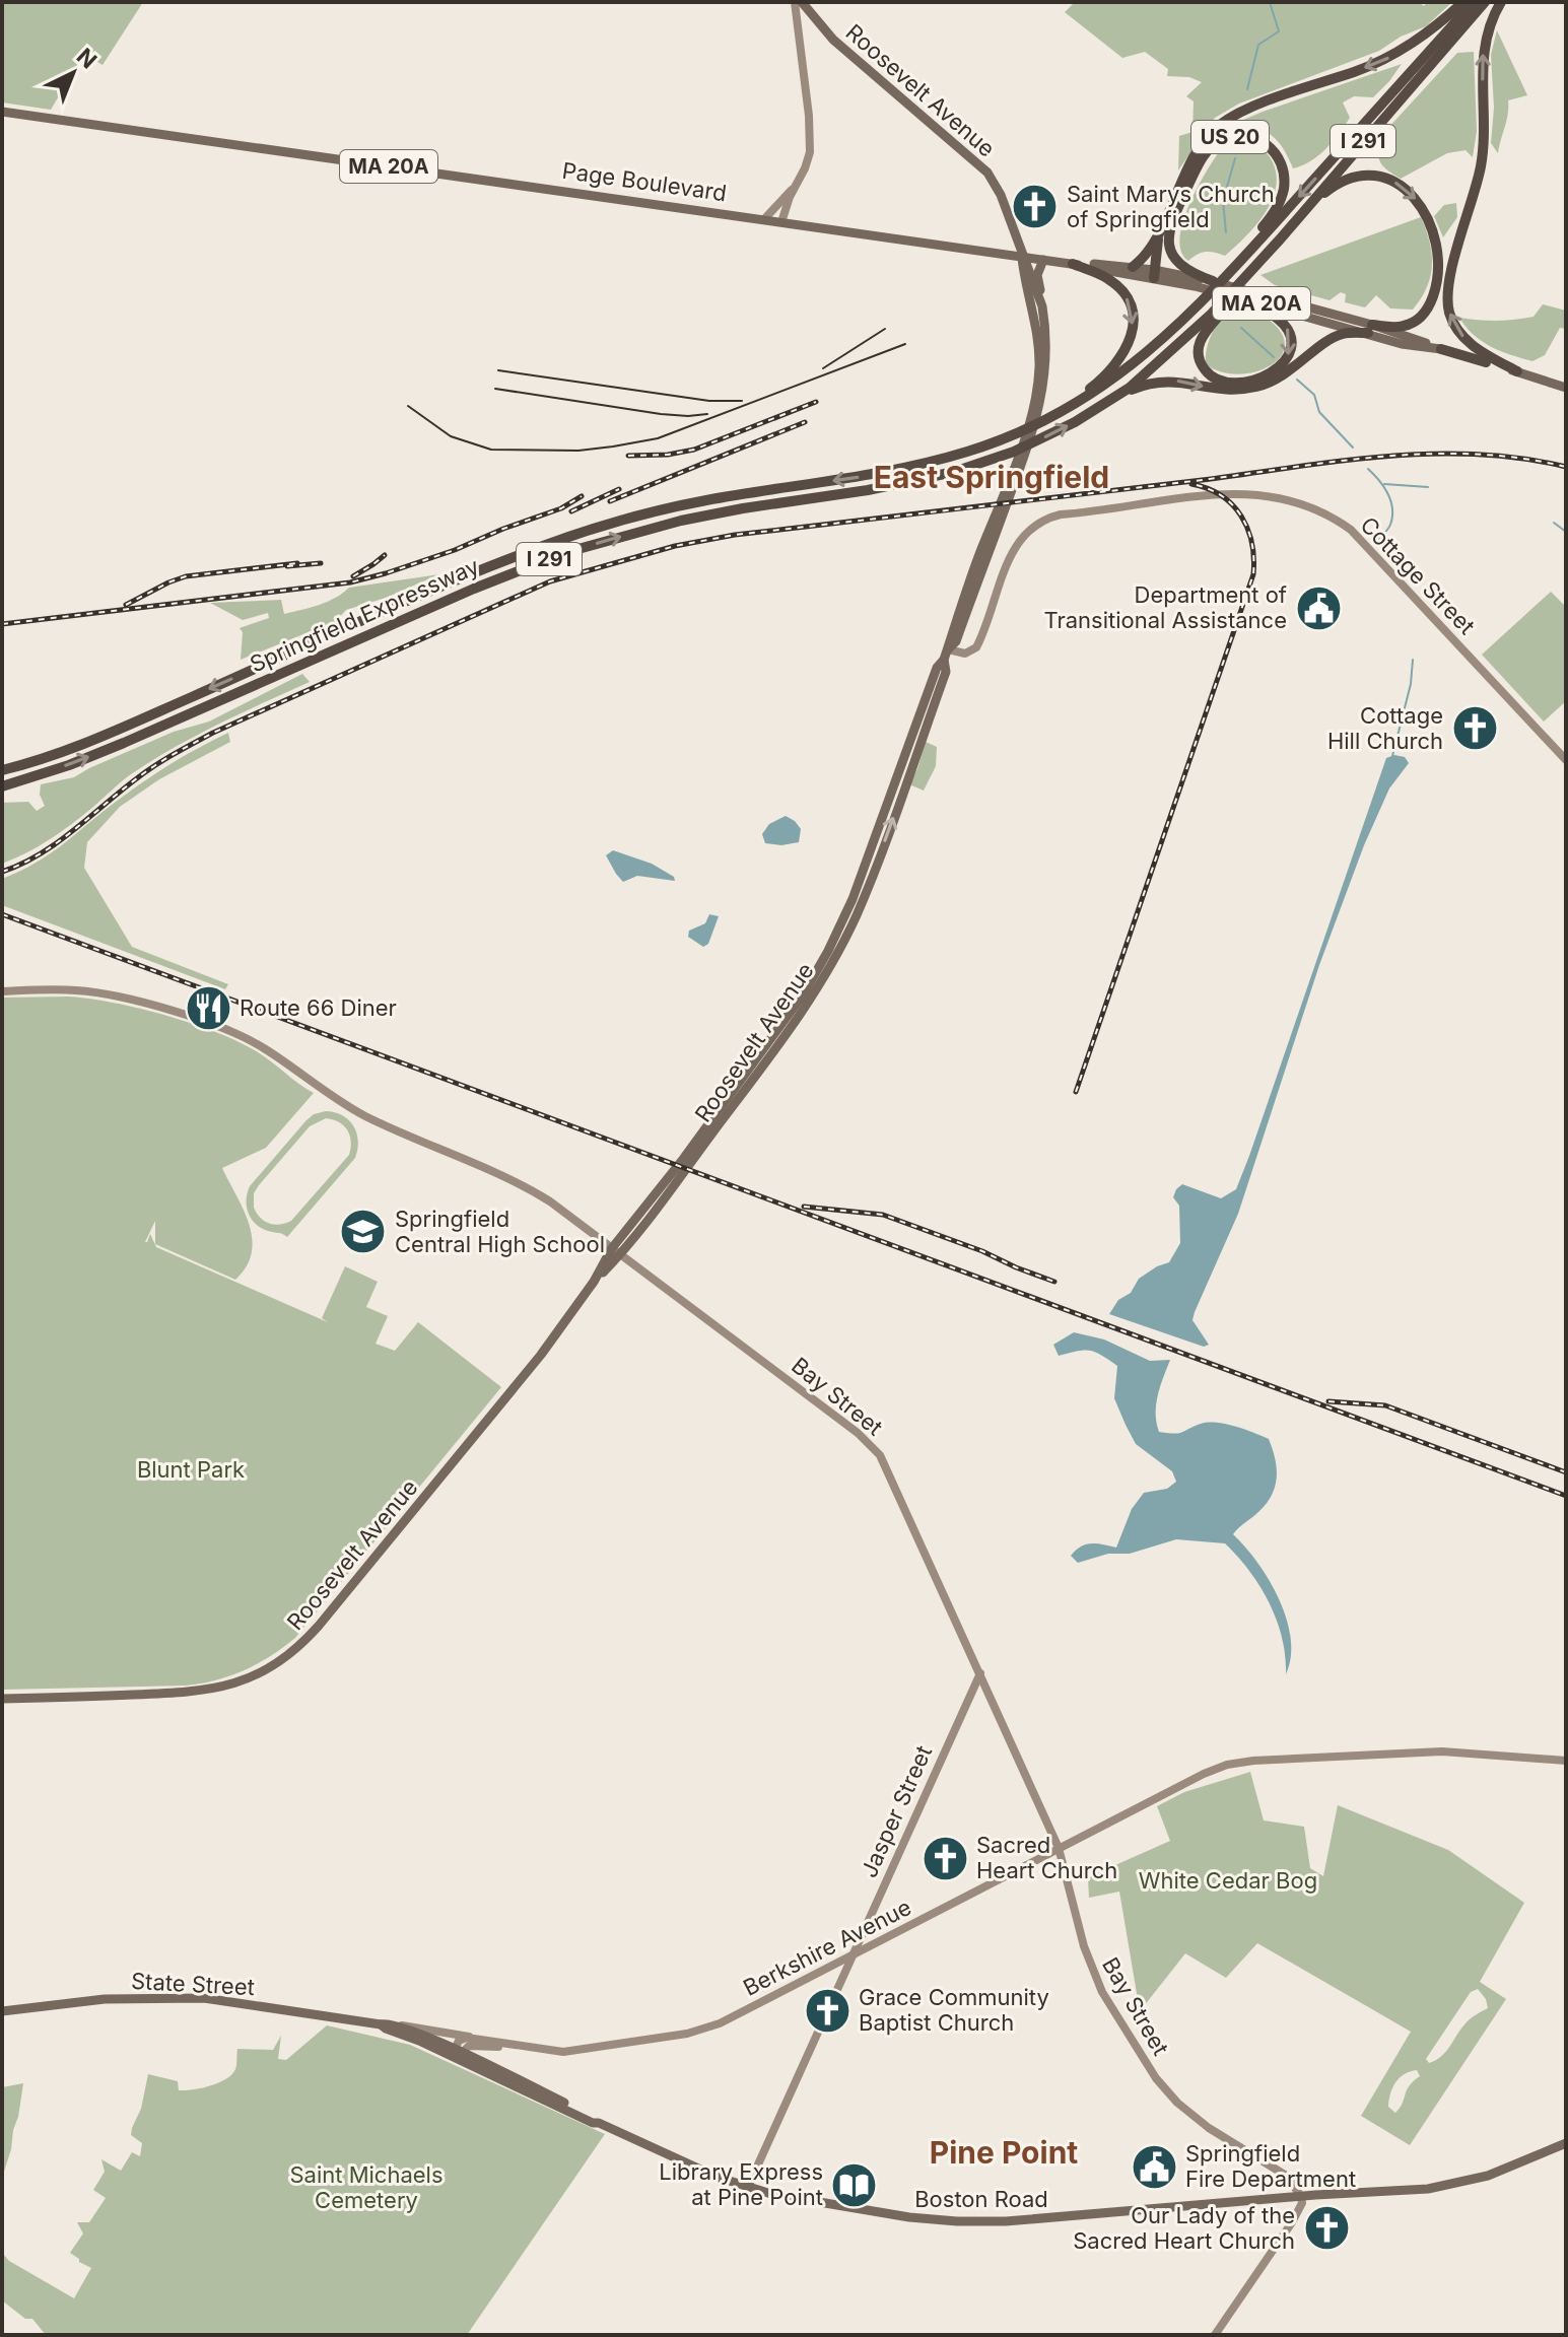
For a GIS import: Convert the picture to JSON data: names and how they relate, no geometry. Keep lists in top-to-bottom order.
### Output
{
  "streets": {
    "highway": [
      "US 20",
      "I 291",
      "Page Boulevard",
      "Springfield Expressway"
    ],
    "main road": [
      "Roosevelt Avenue",
      "MA 20A",
      "Cottage Street",
      "Bay Street",
      "Jasper Street",
      "Berkshire Avenue",
      "State Street",
      "Boston Road"
    ]
  },
  "crossings": [
    ["Roosevelt Avenue", "Page Boulevard"],
    ["Roosevelt Avenue", "Cottage Street"],
    ["Roosevelt Avenue", "Bay Street"],
    ["US 20", "Page Boulevard"],
    ["US 20", "Springfield Expressway"],
    ["I 291", "Page Boulevard"],
    ["I 291", "Springfield Expressway"],
    ["Page Boulevard", "Springfield Expressway"],
    ["Bay Street", "Jasper Street"],
    ["Bay Street", "Berkshire Avenue"],
    ["Bay Street", "Boston Road"],
    ["Jasper Street", "Berkshire Avenue"],
    ["Jasper Street", "Boston Road"],
    ["Berkshire Avenue", "State Street"],
    ["Berkshire Avenue", "Boston Road"],
    ["State Street", "Boston Road"]
  ],
  "districts": ["East Springfield", "Pine Point"],
  "parks": ["Blunt Park", "White Cedar Bog", "Saint Michaels Cemetery"],
  "places": {
    "church": [
      "Saint Marys Church of Springfield",
      "Cottage Hill Church",
      "Sacred Heart Church",
      "Grace Community Baptist Church",
      "Our Lady of the Sacred Heart Church"
    ],
    "public building": ["Department of Transitional Assistance", "Springfield Fire Department"],
    "restaurant": ["Route 66 Diner"],
    "school or university": ["Springfield Central High School"],
    "library": ["Library Express at Pine Point"]
  },
  "north": "top right"
}
